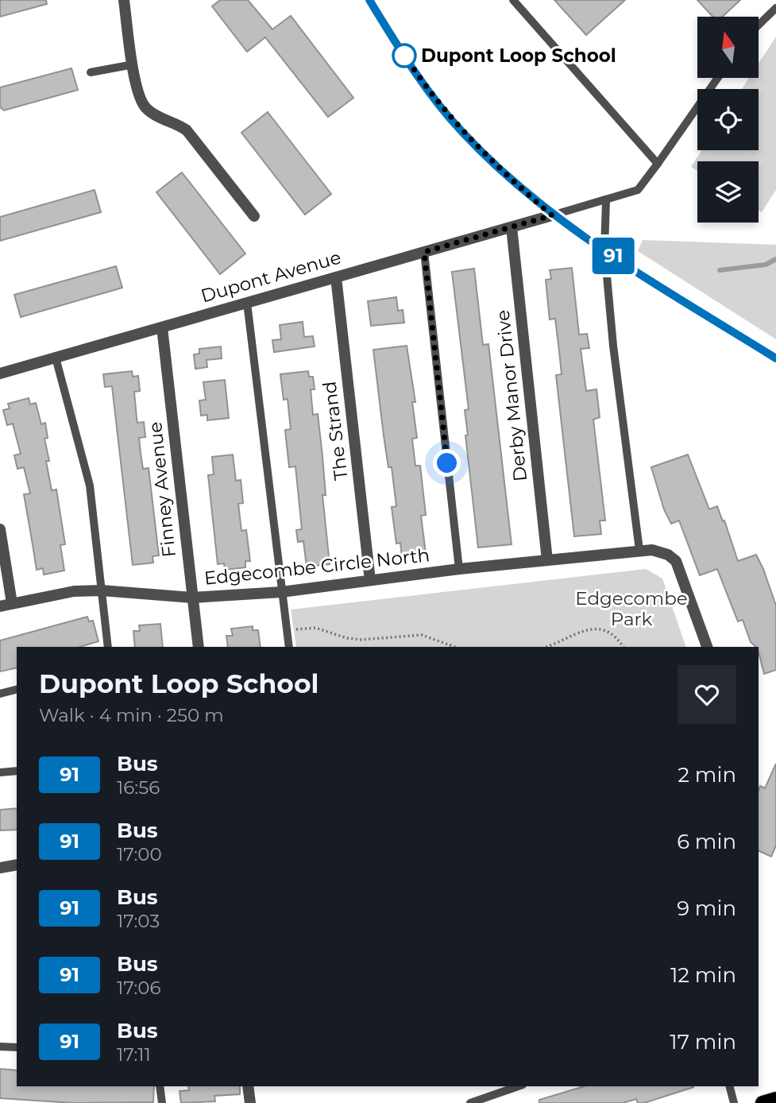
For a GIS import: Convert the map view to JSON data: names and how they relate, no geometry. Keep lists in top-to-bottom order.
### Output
{
  "streets": {
    "street": [
      "Dupont Avenue",
      "Derby Manor Drive",
      "The Strand",
      "Finney Avenue",
      "Edgecombe Circle North"
    ]
  },
  "crossings": [
    ["Dupont Avenue", "Derby Manor Drive"],
    ["Dupont Avenue", "The Strand"],
    ["Dupont Avenue", "Finney Avenue"],
    ["Derby Manor Drive", "Edgecombe Circle North"],
    ["The Strand", "Edgecombe Circle North"],
    ["Finney Avenue", "Edgecombe Circle North"]
  ],
  "parks": ["Edgecombe Park"],
  "places": ["Dupont Loop School"],
  "lines": ["bus line 91"],
  "north": "top",
  "page": {
    "on_map": "91",
    "heading": ["Dupont Loop School", "Walk · 4 min · 250 m"],
    "list": [
      {
        "mark": "91",
        "name": "Bus",
        "note": "16:56",
        "value": "2 min"
      },
      {
        "mark": "91",
        "name": "Bus",
        "note": "17:00",
        "value": "6 min"
      },
      {
        "mark": "91",
        "name": "Bus",
        "note": "17:03",
        "value": "9 min"
      },
      {
        "mark": "91",
        "name": "Bus",
        "note": "17:06",
        "value": "12 min"
      },
      {
        "mark": "91",
        "name": "Bus",
        "note": "17:11",
        "value": "17 min"
      }
    ]
  }
}
